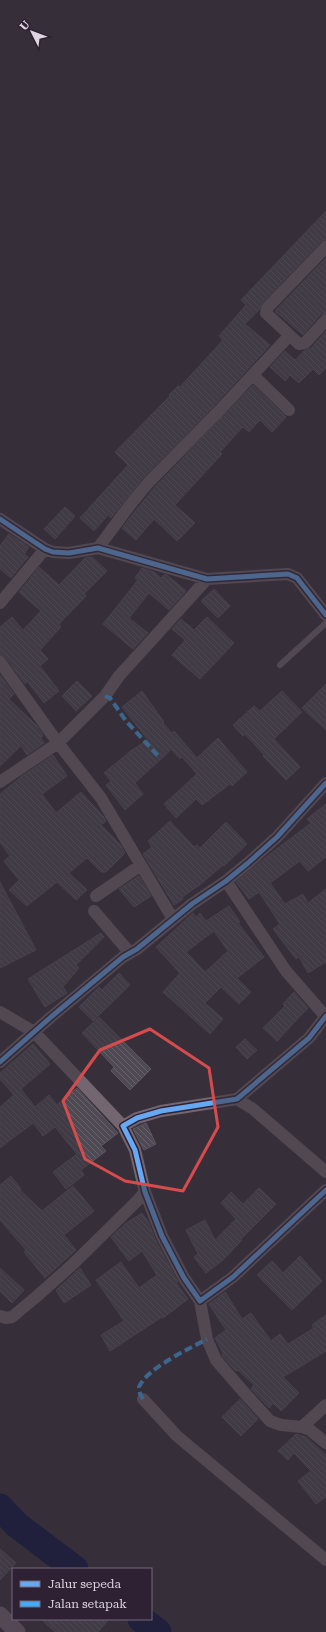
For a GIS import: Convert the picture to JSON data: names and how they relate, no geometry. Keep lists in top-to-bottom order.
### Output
{
  "legend": ["Jalur sepeda", "Jalan setapak"],
  "north": "top left"
}
